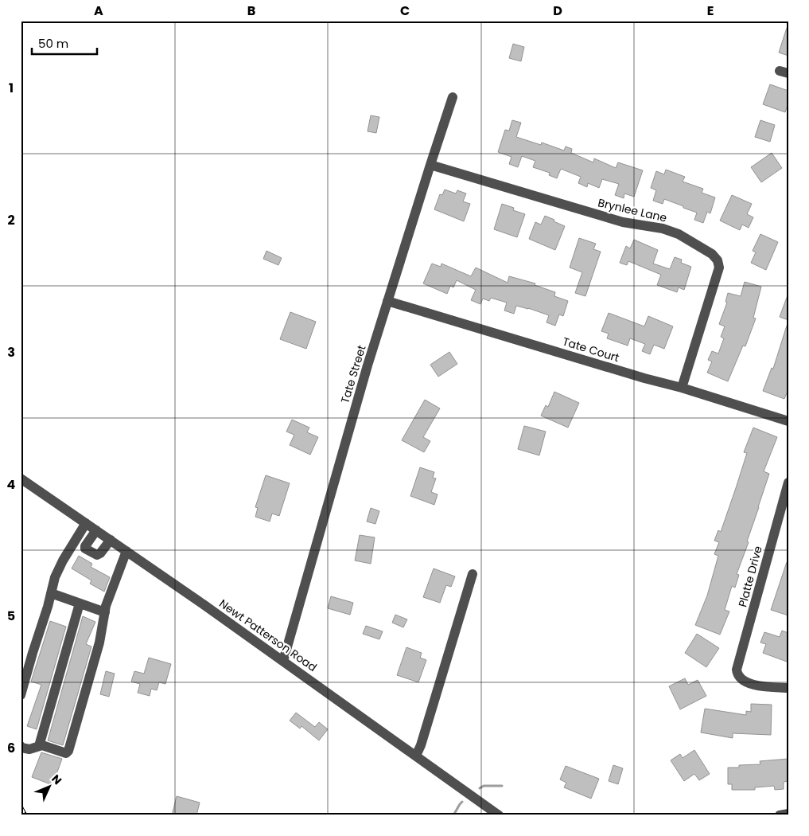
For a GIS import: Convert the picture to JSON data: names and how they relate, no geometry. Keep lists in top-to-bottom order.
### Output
{
  "streets": {
    "street": [
      "Brynlee Lane",
      "Tate Court",
      "Tate Street",
      "Platte Drive",
      "Newt Patterson Road"
    ]
  },
  "crossings": [
    ["Brynlee Lane", "Tate Court"],
    ["Brynlee Lane", "Tate Street"],
    ["Tate Court", "Tate Street"],
    ["Tate Street", "Newt Patterson Road"]
  ],
  "scale_bar": "50 m",
  "north": "top right",
  "grid": {
    "columns": [
      "A",
      "B",
      "C",
      "D",
      "E"
    ],
    "rows": [
      "1",
      "2",
      "3",
      "4",
      "5",
      "6"
    ]
  }
}
